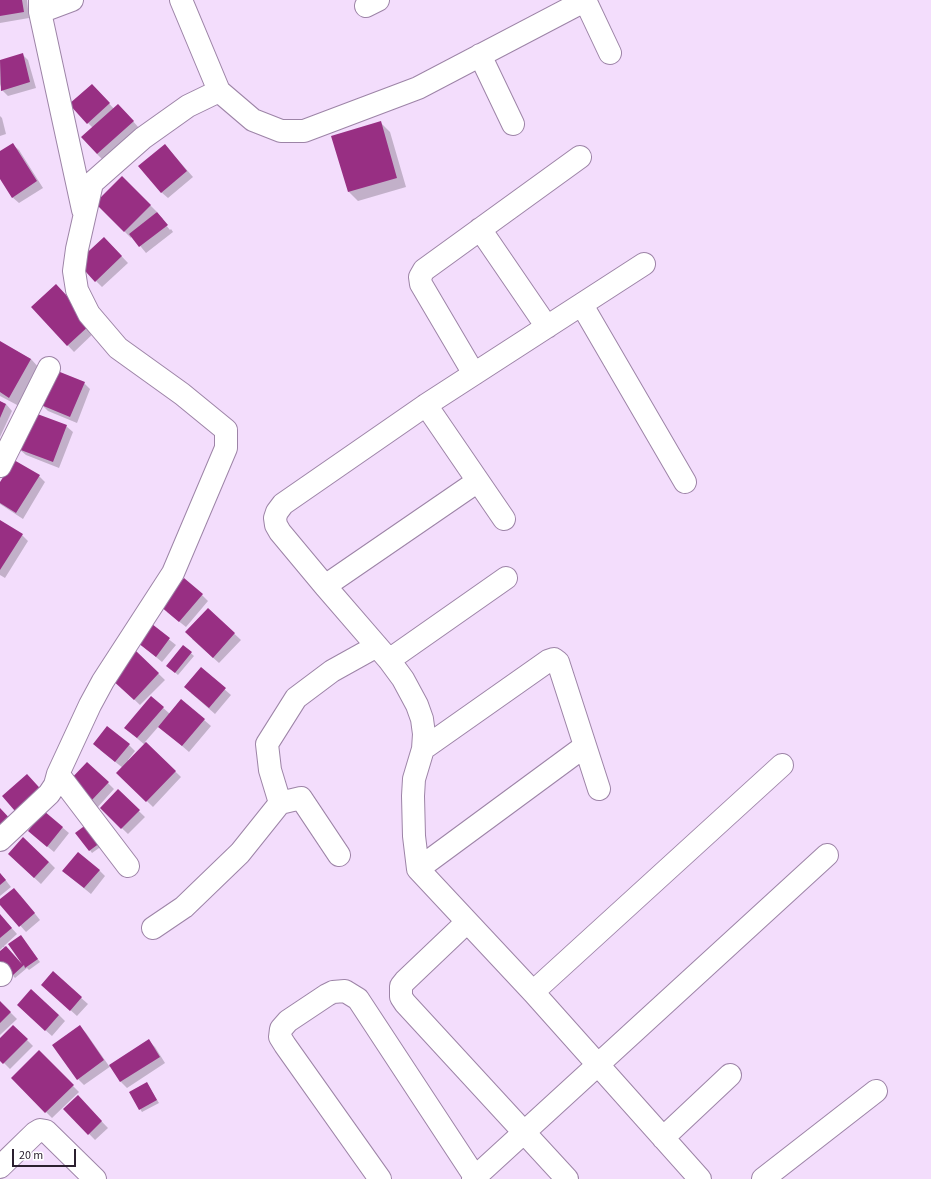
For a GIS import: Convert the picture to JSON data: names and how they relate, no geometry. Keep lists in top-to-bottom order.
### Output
{
  "scale_bar": "20 m"
}
